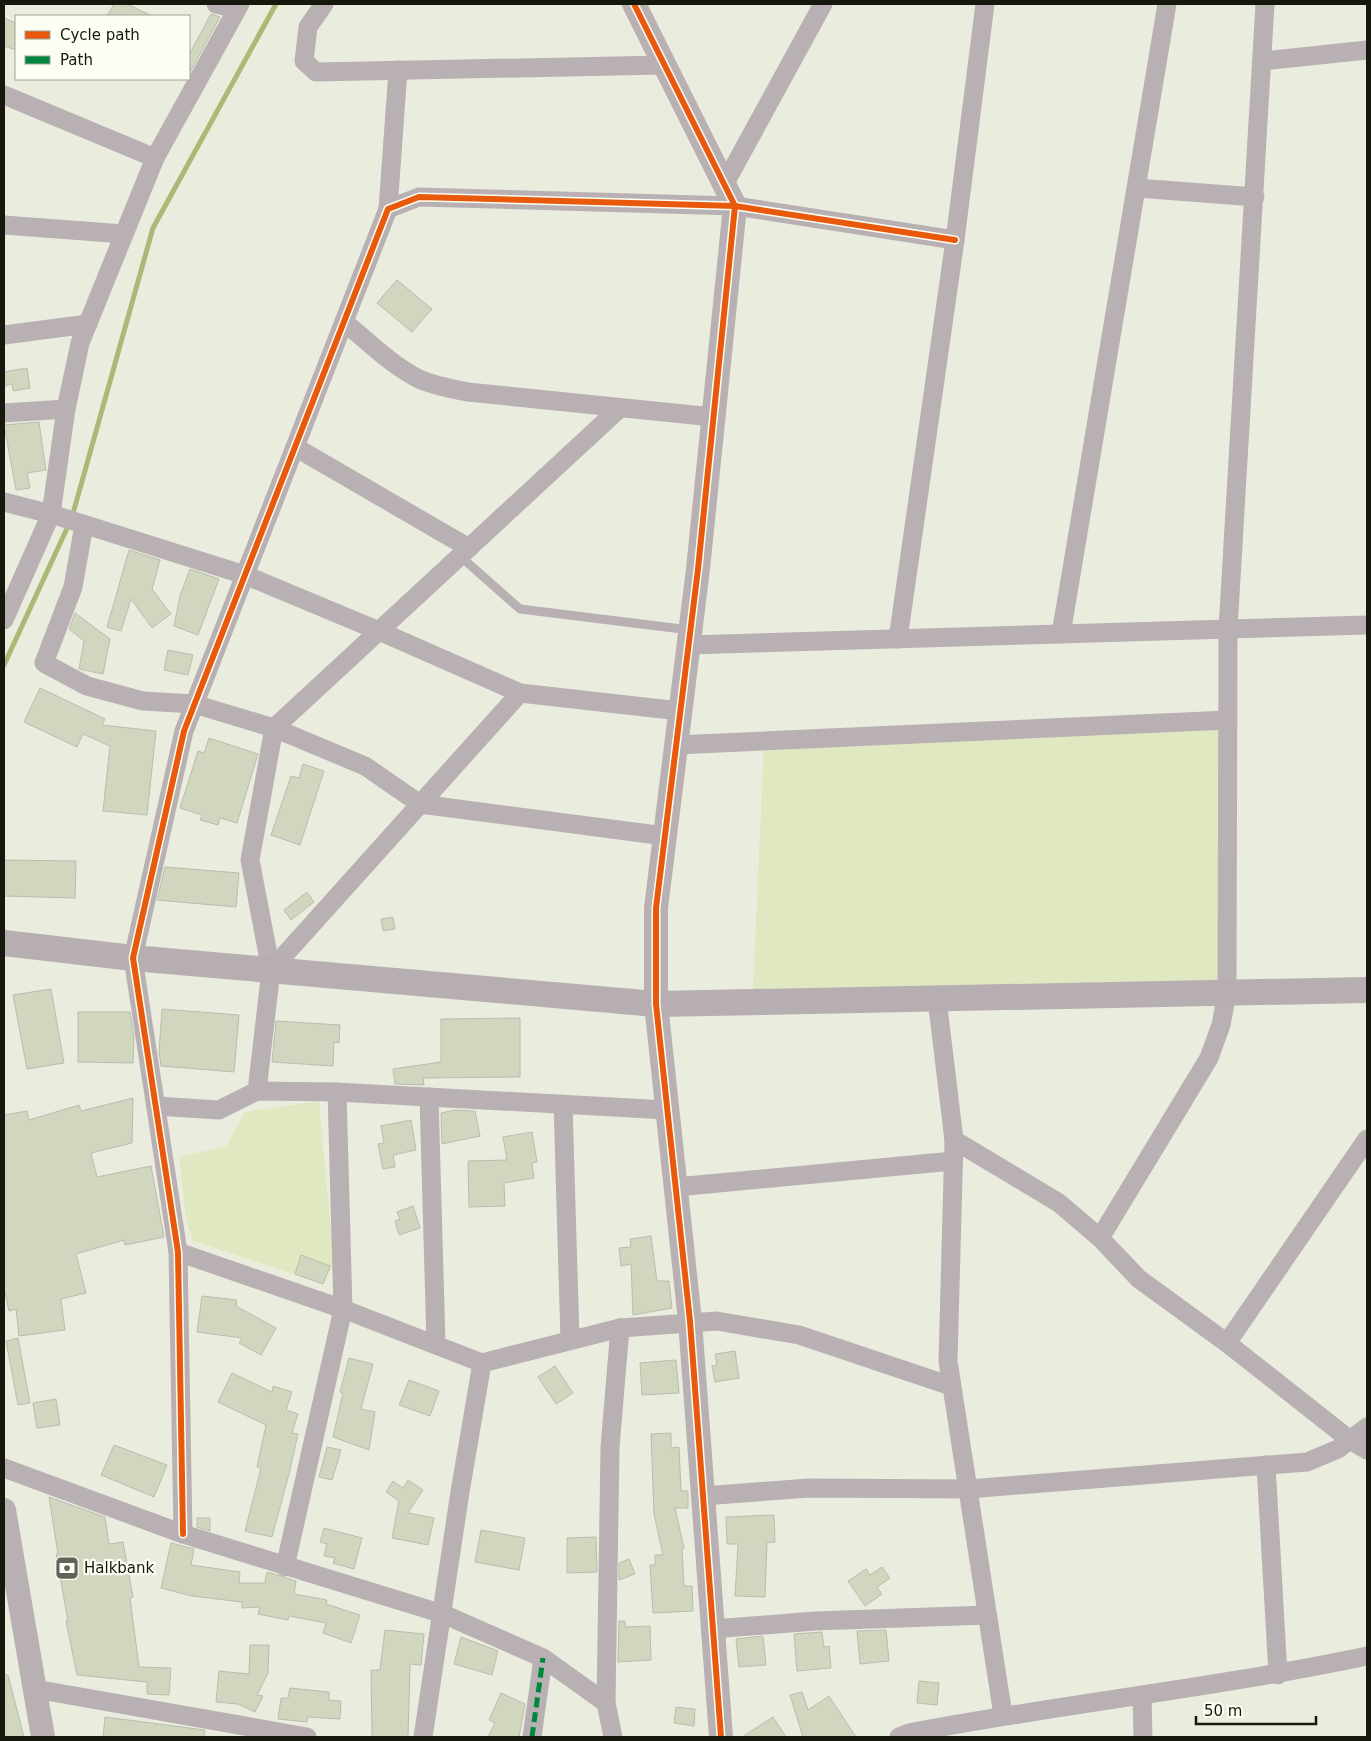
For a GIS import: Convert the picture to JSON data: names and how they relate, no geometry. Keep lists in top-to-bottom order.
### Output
{
  "places": {
    "bank": ["Halkbank"]
  },
  "legend": ["Cycle path", "Path"],
  "scale_bar": "50 m"
}
